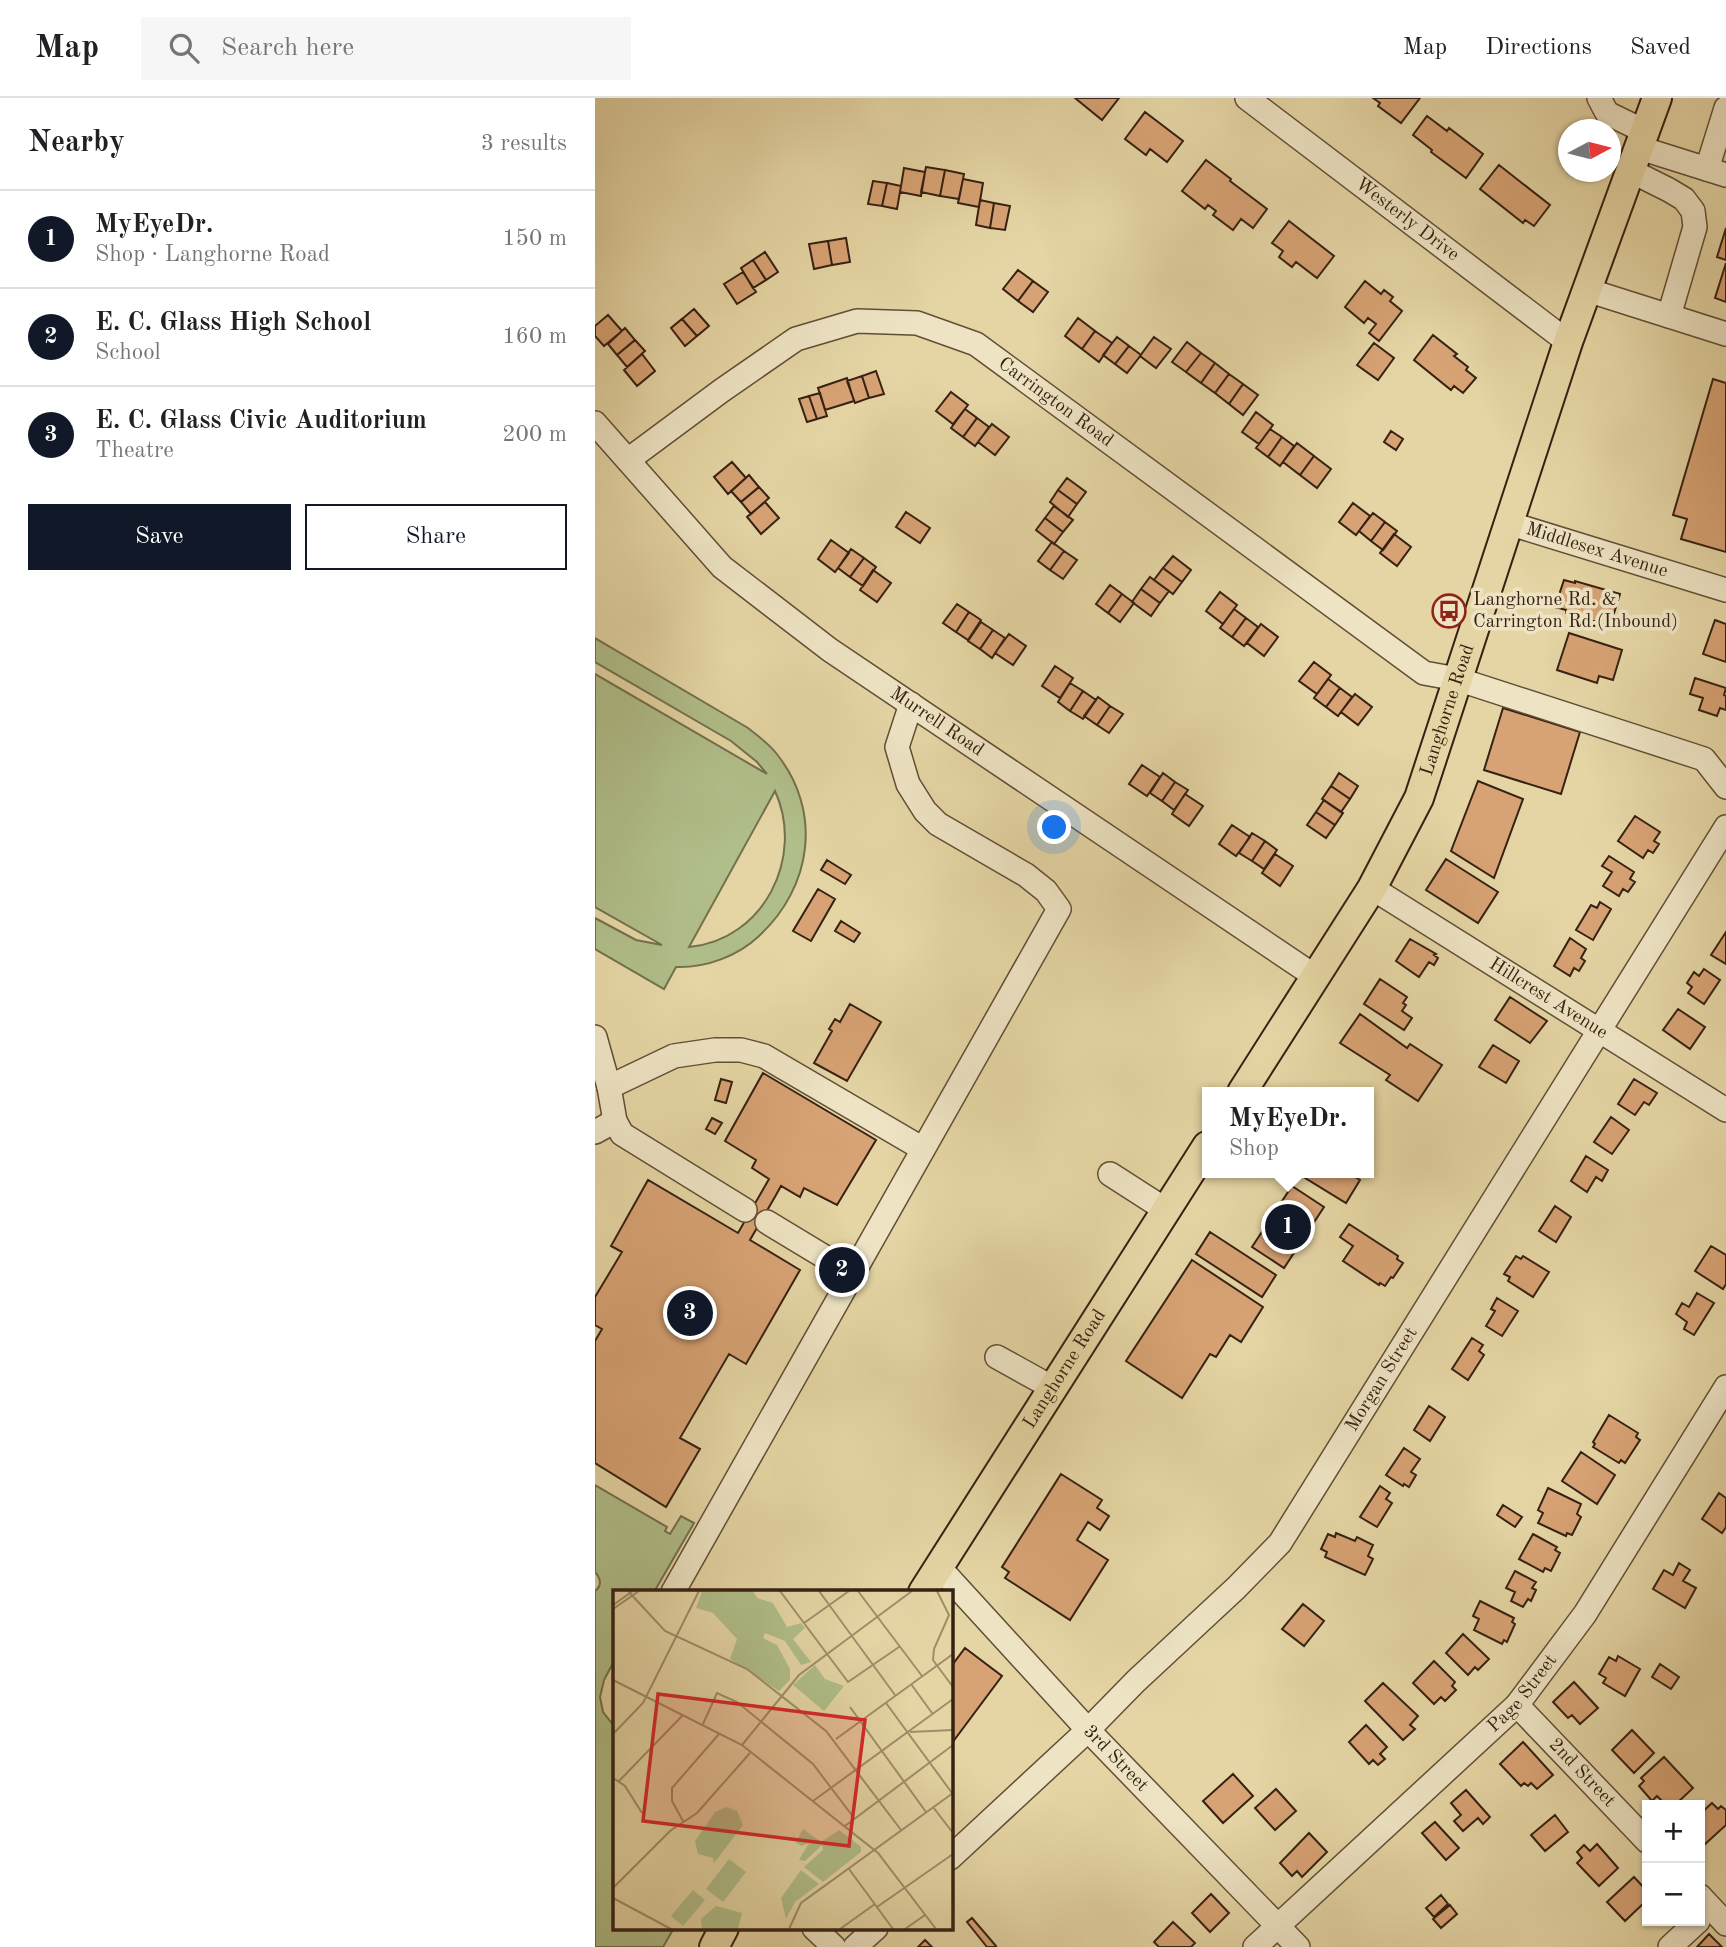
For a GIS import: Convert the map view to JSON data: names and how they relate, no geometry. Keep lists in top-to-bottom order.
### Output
{
  "streets": {
    "main road": ["Langhorne Road"],
    "street": [
      "Westerly Drive",
      "Carrington Road",
      "Middlesex Avenue",
      "Murrell Road",
      "Hillcrest Avenue",
      "Morgan Street",
      "Page Street",
      "3rd Street",
      "2nd Street"
    ]
  },
  "crossings": [
    ["Westerly Drive", "Langhorne Road"],
    ["Carrington Road", "Langhorne Road"],
    ["Carrington Road", "Murrell Road"],
    ["Middlesex Avenue", "Langhorne Road"],
    ["Langhorne Road", "Murrell Road"],
    ["Langhorne Road", "Hillcrest Avenue"],
    ["Langhorne Road", "3rd Street"],
    ["Hillcrest Avenue", "Morgan Street"],
    ["Morgan Street", "3rd Street"],
    ["Page Street", "3rd Street"],
    ["Page Street", "2nd Street"]
  ],
  "places": {
    "bus stop": ["Langhorne Rd. & Carrington Rd.(Inbound)"]
  },
  "north": "right",
  "page": {
    "header": "Map",
    "search": "Search here",
    "nav": ["Map", "Directions", "Saved"],
    "heading": ["Nearby", "3 results"],
    "list": [
      {
        "mark": "1",
        "name": "MyEyeDr.",
        "note": "Shop · Langhorne Road",
        "value": "150 m"
      },
      {
        "mark": "2",
        "name": "E. C. Glass High School",
        "note": "School",
        "value": "160 m"
      },
      {
        "mark": "3",
        "name": "E. C. Glass Civic Auditorium",
        "note": "Theatre",
        "value": "200 m"
      }
    ],
    "buttons": ["Save", "Share"],
    "popup": ["MyEyeDr.", "Shop"],
    "pins": ["1", "2", "3"],
    "map_buttons": ["+", "−"]
  }
}
